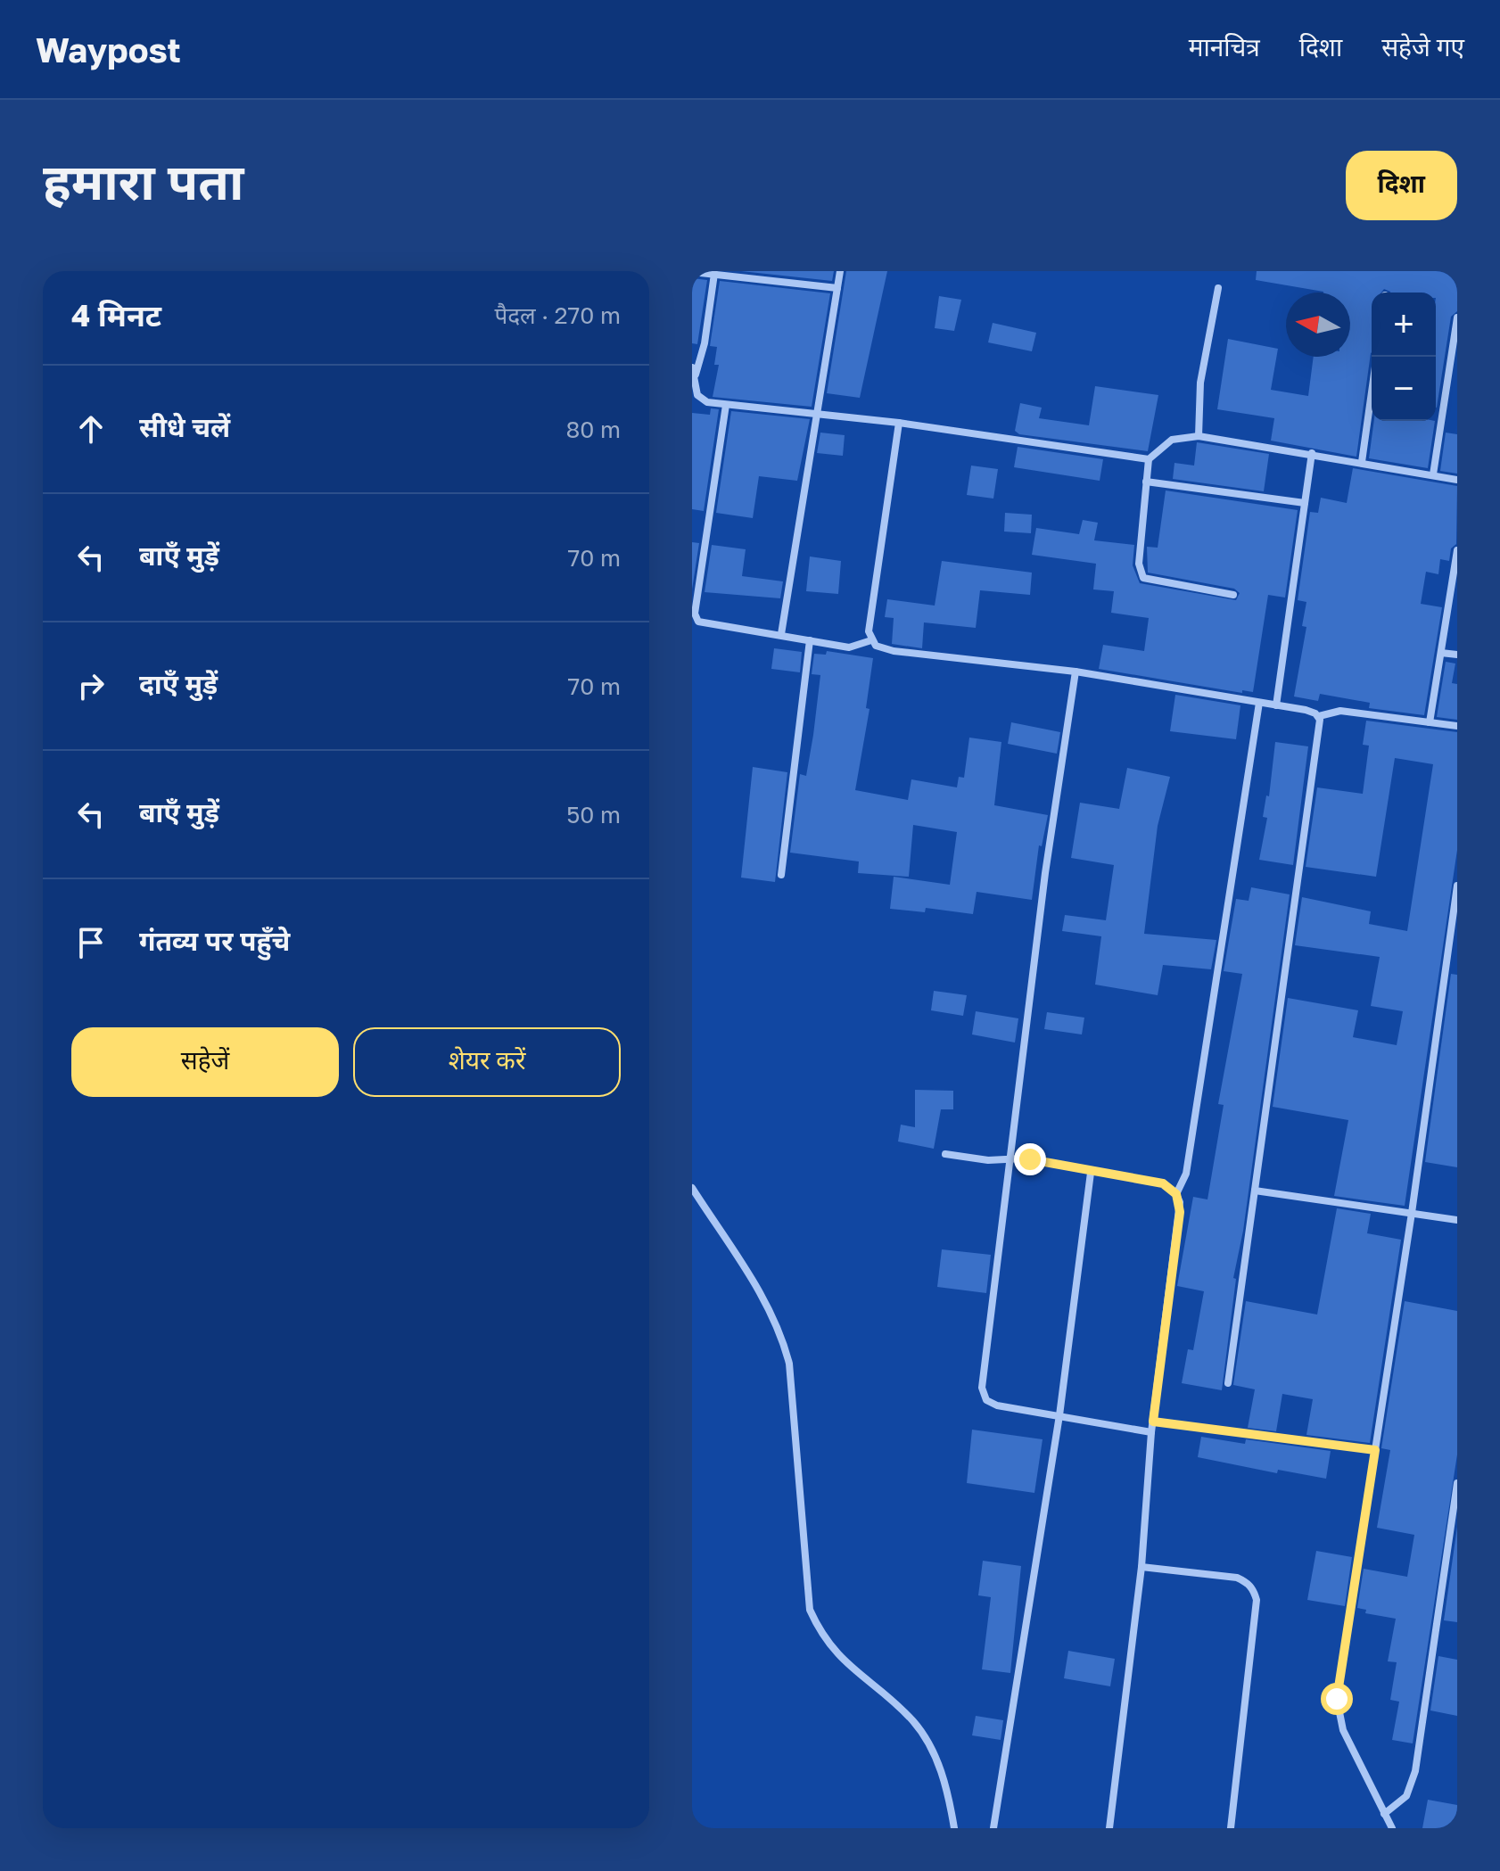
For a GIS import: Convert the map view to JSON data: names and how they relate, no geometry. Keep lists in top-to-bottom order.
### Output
{
  "north": "left",
  "page": {
    "header": "Waypost",
    "nav": ["मानचित्र", "दिशा", "सहेजे गए"],
    "title": "हमारा पता",
    "buttons": [
      "दिशा",
      ["सहेजें", "शेयर करें"]
    ],
    "heading": ["4 मिनट", "पैदल · 270 m"],
    "map_buttons": ["+", "−"],
    "list": [
      ["सीधे चलें", "80 m"],
      ["बाएँ मुड़ें", "70 m"],
      ["दाएँ मुड़ें", "70 m"],
      ["बाएँ मुड़ें", "50 m"],
      "गंतव्य पर पहुँचे"
    ]
  }
}
